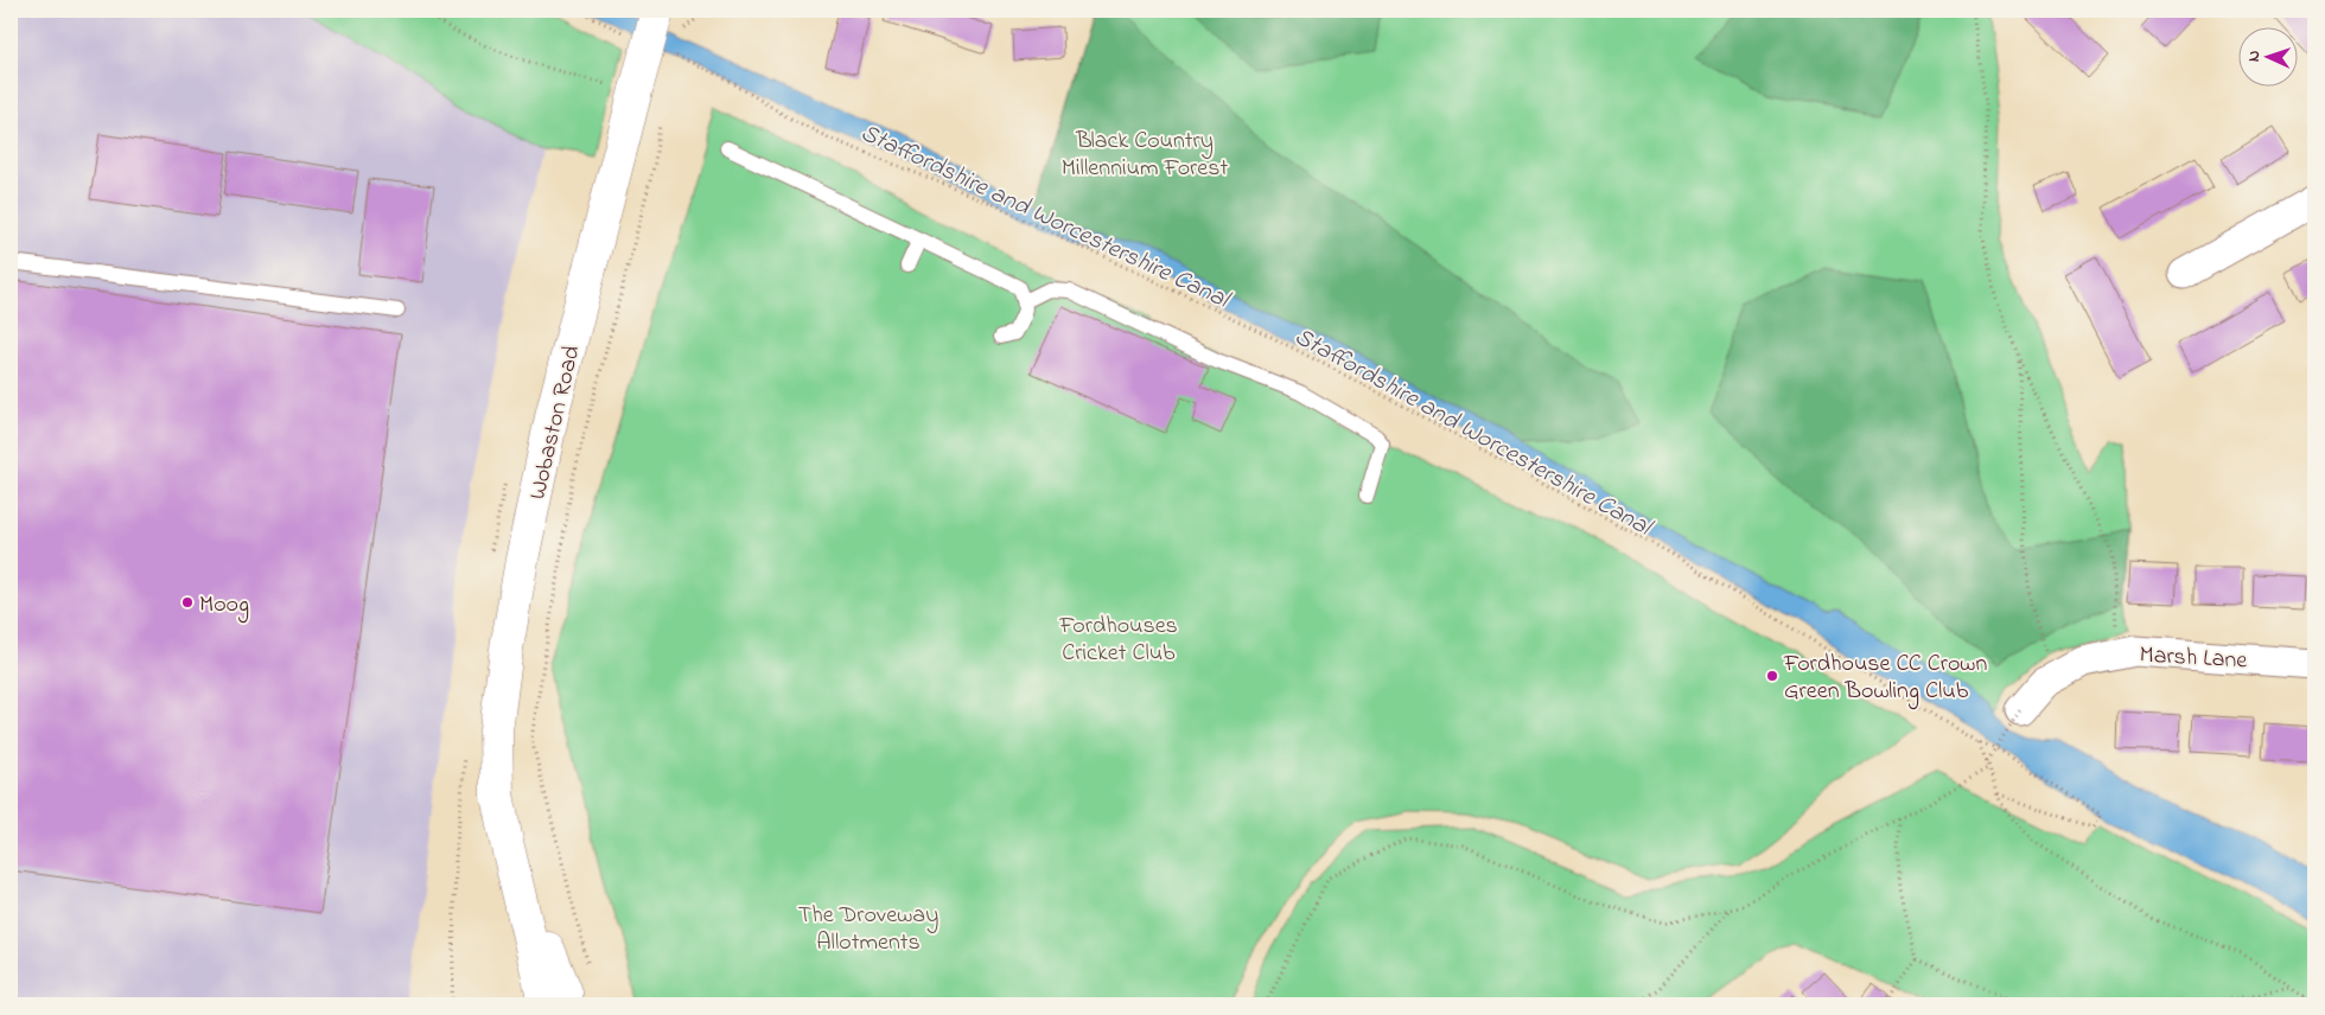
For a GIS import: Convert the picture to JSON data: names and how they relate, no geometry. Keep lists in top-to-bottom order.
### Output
{
  "streets": {
    "street": ["Wobaston Road", "Marsh Lane"]
  },
  "water": ["Staffordshire and Worcestershire Canal"],
  "parks": ["Black Country Millennium Forest", "Fordhouses Cricket Club", "The Droveway Allotments"],
  "places": ["Moog", "Fordhouse CC Crown Green Bowling Club"],
  "north": "left"
}
